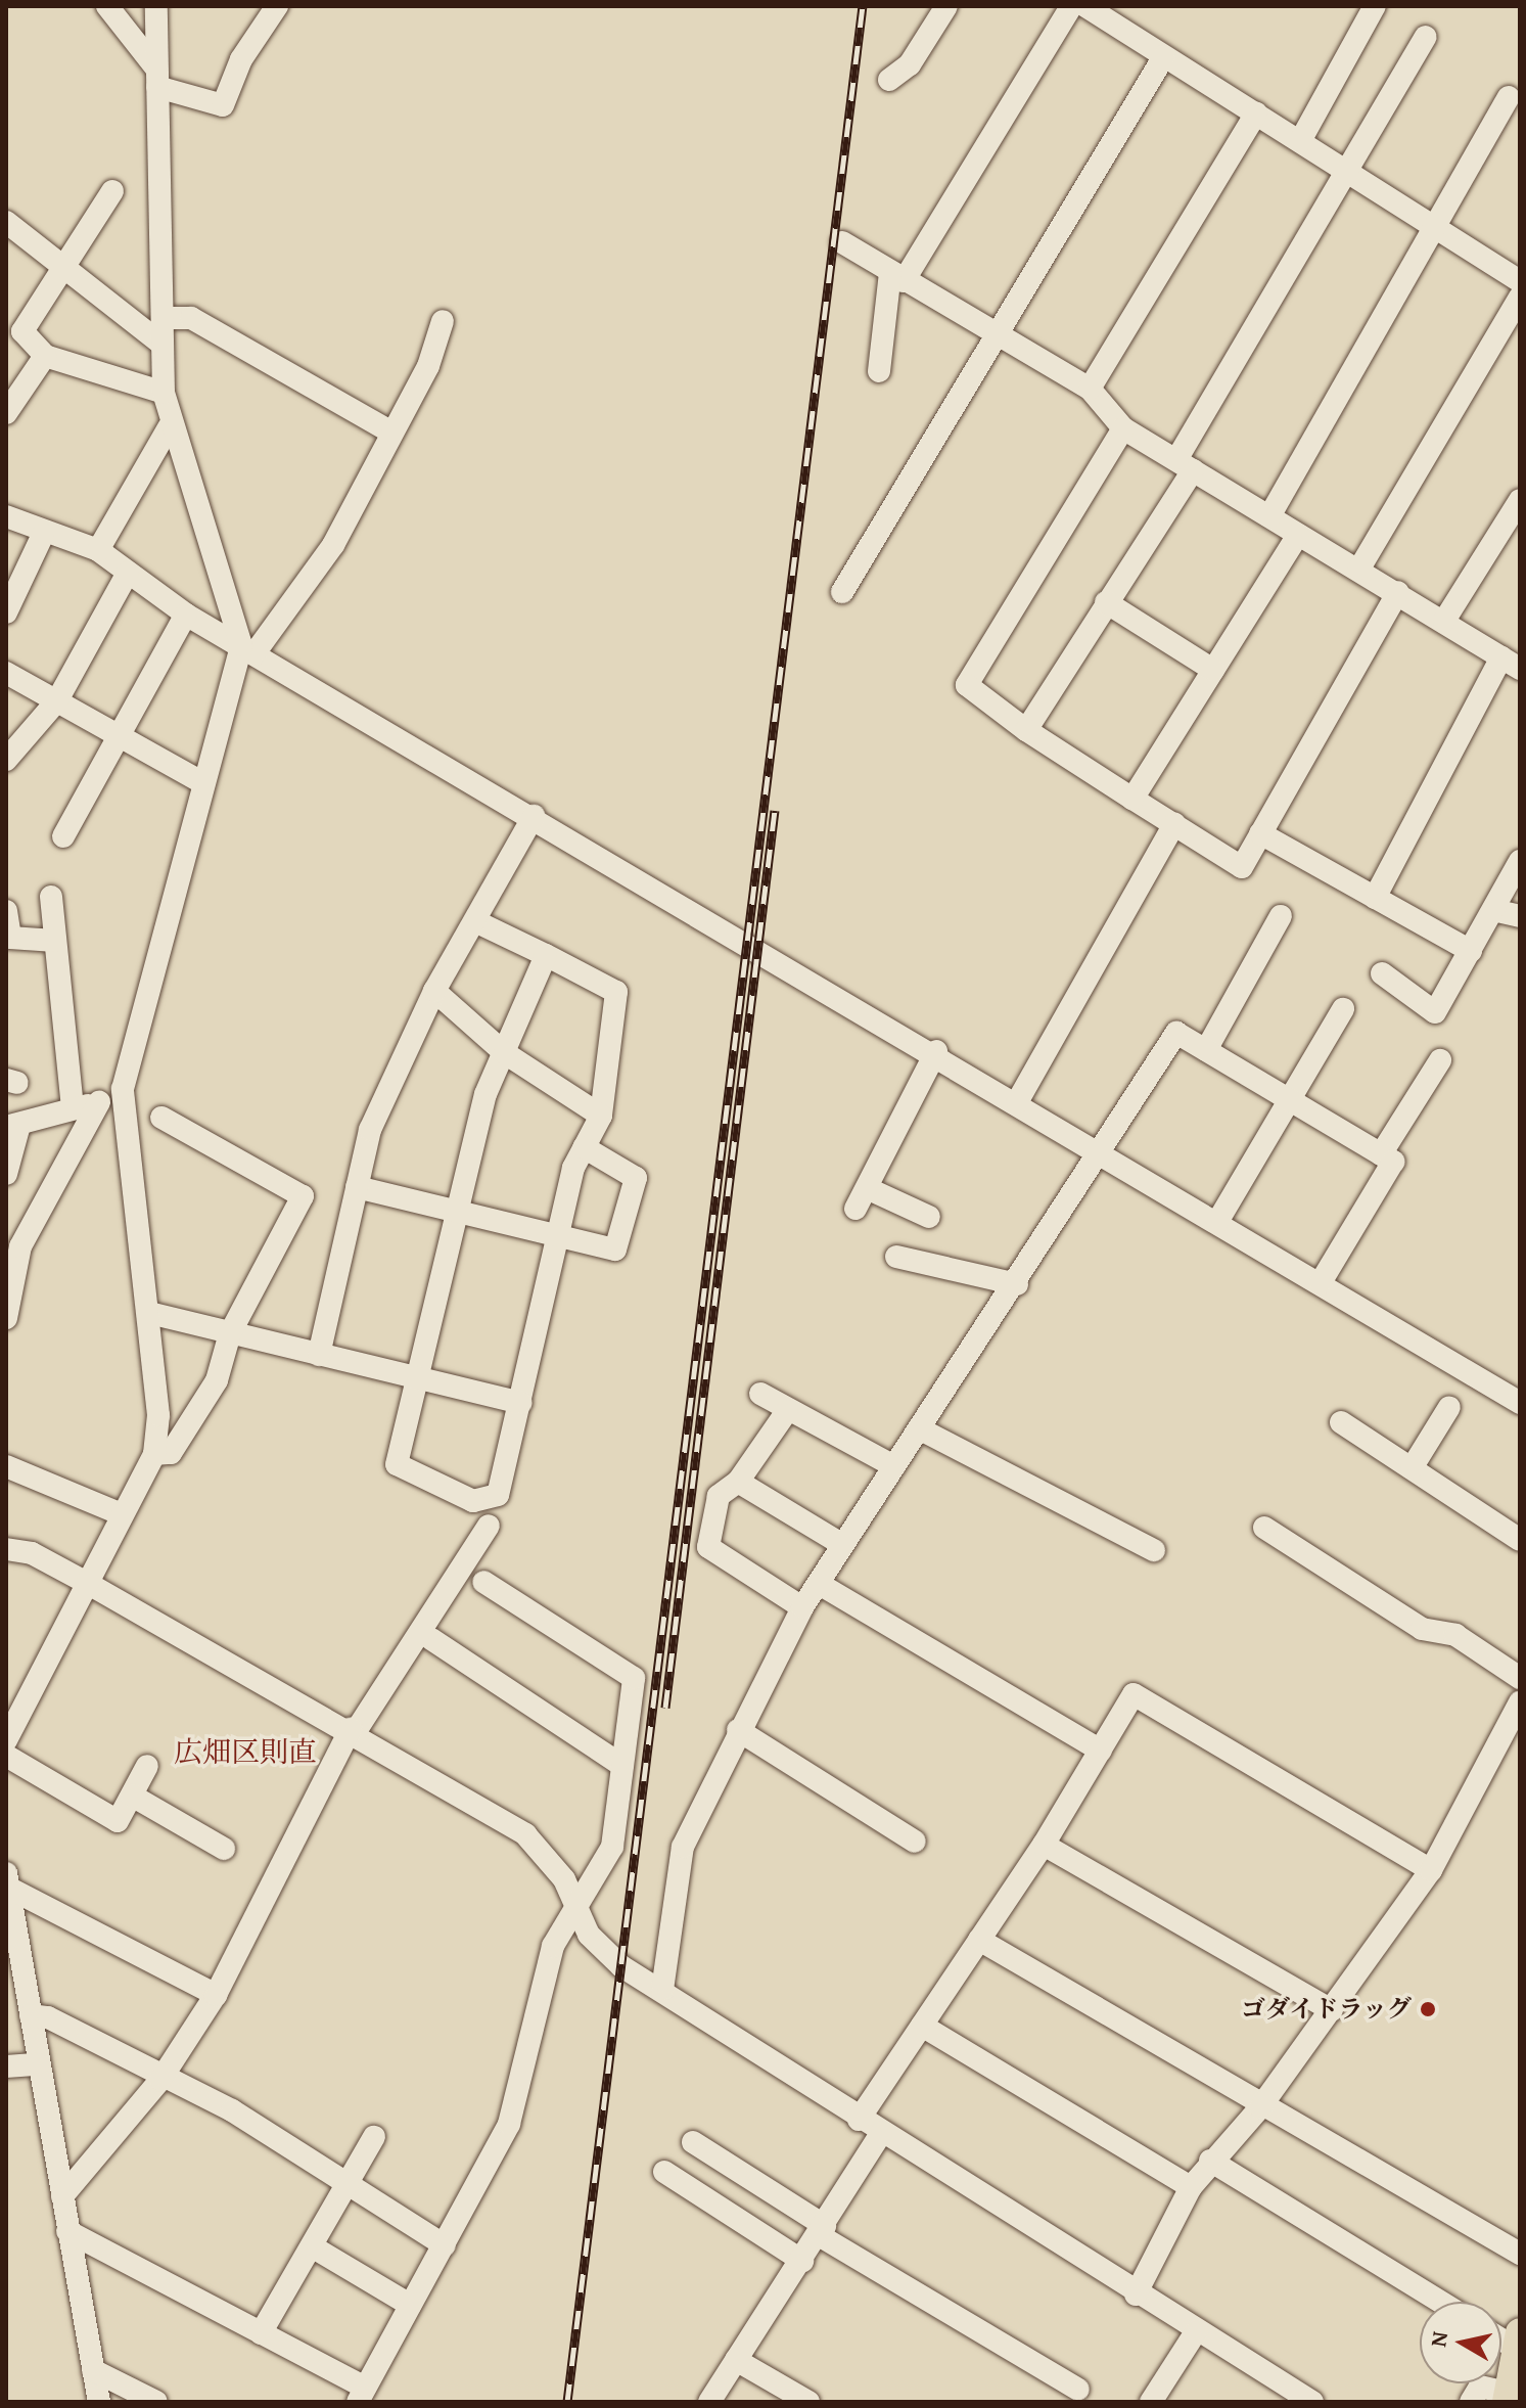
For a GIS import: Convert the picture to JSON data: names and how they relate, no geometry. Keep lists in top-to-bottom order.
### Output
{
  "districts": ["広畑区則直"],
  "places": ["ゴダイドラッグ"],
  "north": "left"
}
